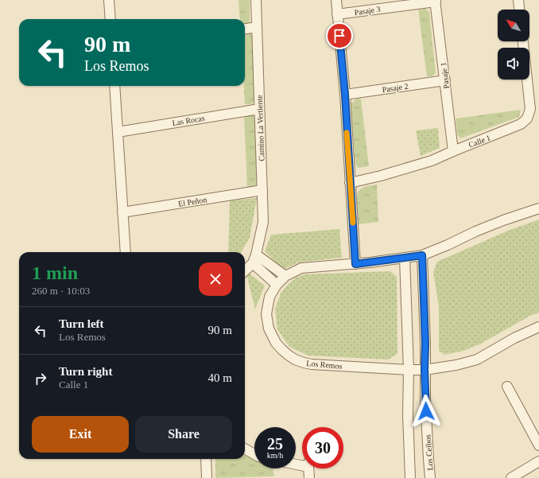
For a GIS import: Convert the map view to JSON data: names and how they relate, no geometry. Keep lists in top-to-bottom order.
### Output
{
  "streets": {
    "street": [
      "Pasaje 3",
      "Pasaje 1",
      "Pasaje 2",
      "Las Rocas",
      "Camino La Vertiente",
      "Calle 1",
      "El Peñon",
      "Los Remos",
      "Los Ceibos"
    ]
  },
  "crossings": [
    ["Pasaje 3", "Pasaje 1"],
    ["Pasaje 1", "Pasaje 2"],
    ["Pasaje 1", "Calle 1"],
    ["Las Rocas", "Camino La Vertiente"],
    ["Camino La Vertiente", "El Peñon"],
    ["Los Remos", "Los Ceibos"]
  ],
  "north": "top left",
  "page": {
    "turn": ["90 m", "Los Remos"],
    "heading": ["1 min", "260 m · 10:03"],
    "list": [
      {
        "name": "Turn left",
        "note": "Los Remos",
        "value": "90 m"
      },
      {
        "name": "Turn right",
        "note": "Calle 1",
        "value": "40 m"
      }
    ],
    "buttons": ["Exit", "Share"],
    "speed": "25 km/h",
    "limit": "30"
  }
}
